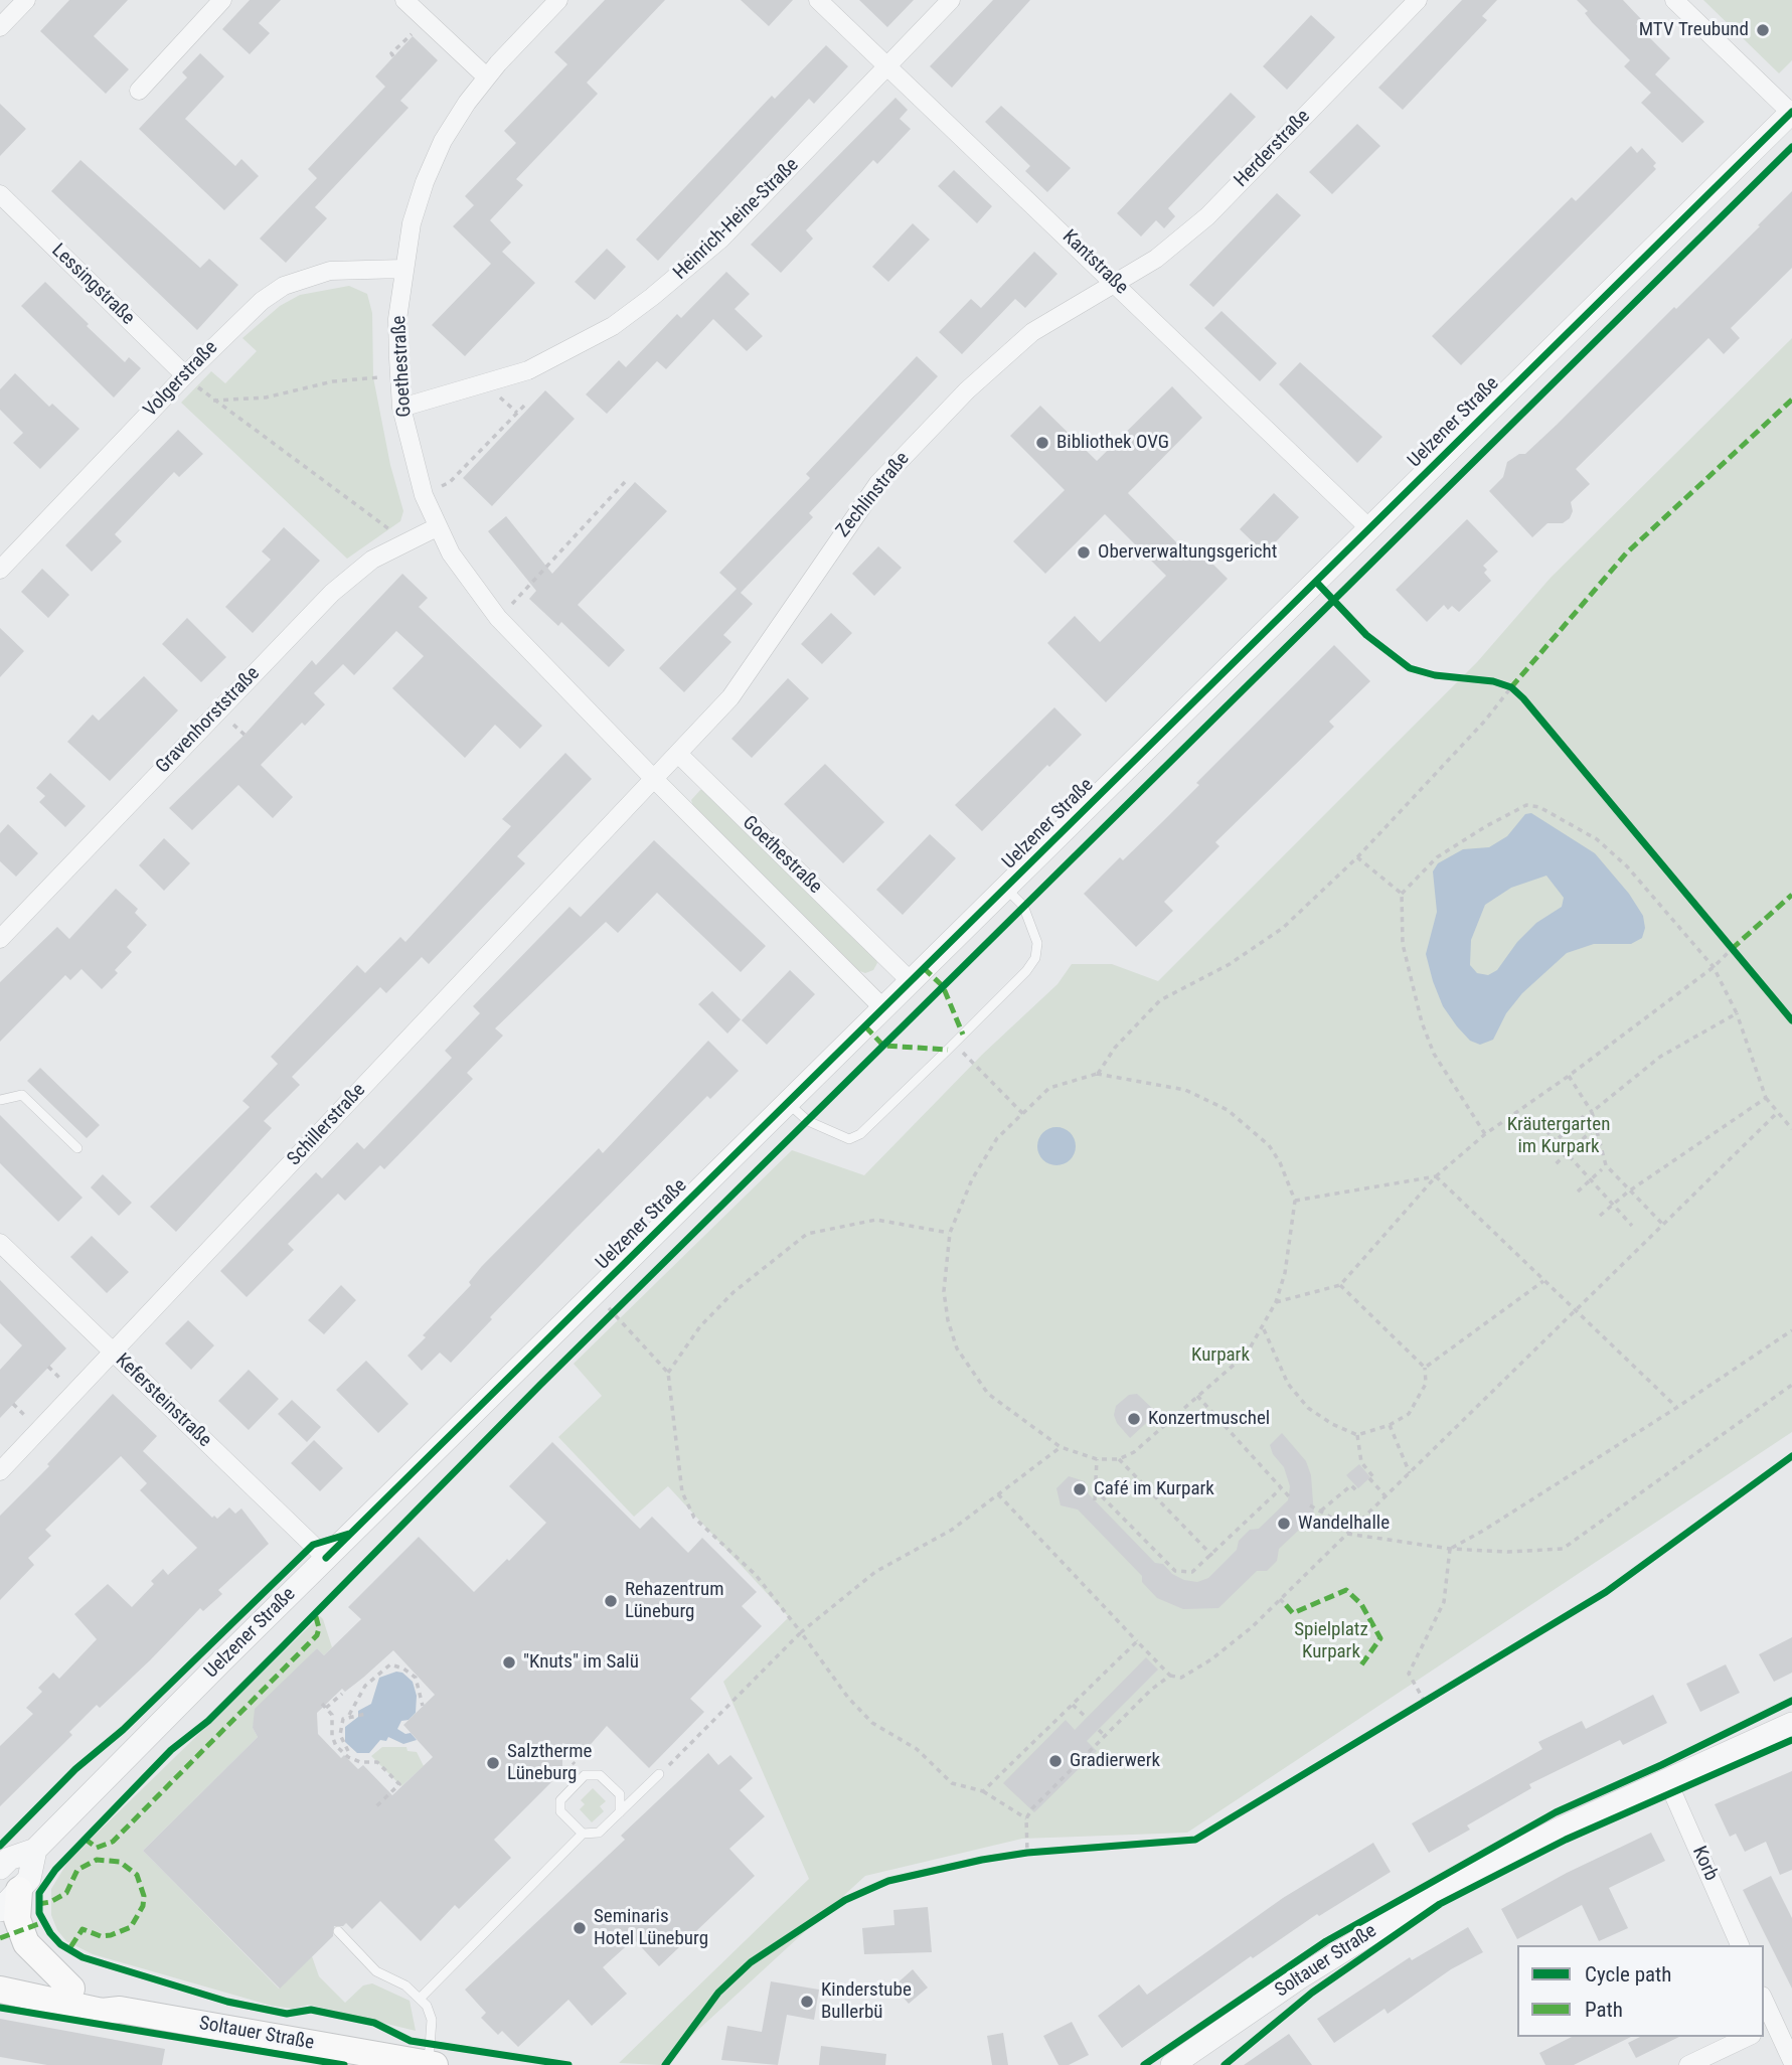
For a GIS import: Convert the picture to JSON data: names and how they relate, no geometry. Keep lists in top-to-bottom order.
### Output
{
  "streets": {
    "main road": ["Soltauer Straße"],
    "street": [
      "Herderstraße",
      "Heinrich-Heine-Straße",
      "Kantstraße",
      "Lessingstraße",
      "Goethestraße",
      "Volgerstraße",
      "Uelzener Straße",
      "Zechlinstraße",
      "Gravenhorststraße",
      "Schillerstraße",
      "Kefersteinstraße",
      "Korb"
    ]
  },
  "crossings": [
    ["Herderstraße", "Kantstraße"],
    ["Herderstraße", "Zechlinstraße"],
    ["Heinrich-Heine-Straße", "Kantstraße"],
    ["Heinrich-Heine-Straße", "Goethestraße"],
    ["Kantstraße", "Uelzener Straße"],
    ["Kantstraße", "Zechlinstraße"],
    ["Lessingstraße", "Volgerstraße"],
    ["Goethestraße", "Volgerstraße"],
    ["Goethestraße", "Uelzener Straße"],
    ["Goethestraße", "Zechlinstraße"],
    ["Goethestraße", "Gravenhorststraße"],
    ["Goethestraße", "Schillerstraße"],
    ["Uelzener Straße", "Kefersteinstraße"],
    ["Schillerstraße", "Kefersteinstraße"],
    ["Korb", "Soltauer Straße"]
  ],
  "parks": ["Kräutergarten im Kurpark", "Kurpark", "Spielplatz Kurpark"],
  "places": [
    "MTV Treubund",
    "Bibliothek OVG",
    "Oberverwaltungsgericht",
    "Konzertmuschel",
    "Café im Kurpark",
    "Wandelhalle",
    "Rehazentrum Lüneburg",
    "\"Knuts\" im Salü",
    "Gradierwerk",
    "Salztherme Lüneburg",
    "Seminaris Hotel Lüneburg",
    "Kinderstube Bullerbü"
  ],
  "legend": ["Cycle path", "Path"]
}
